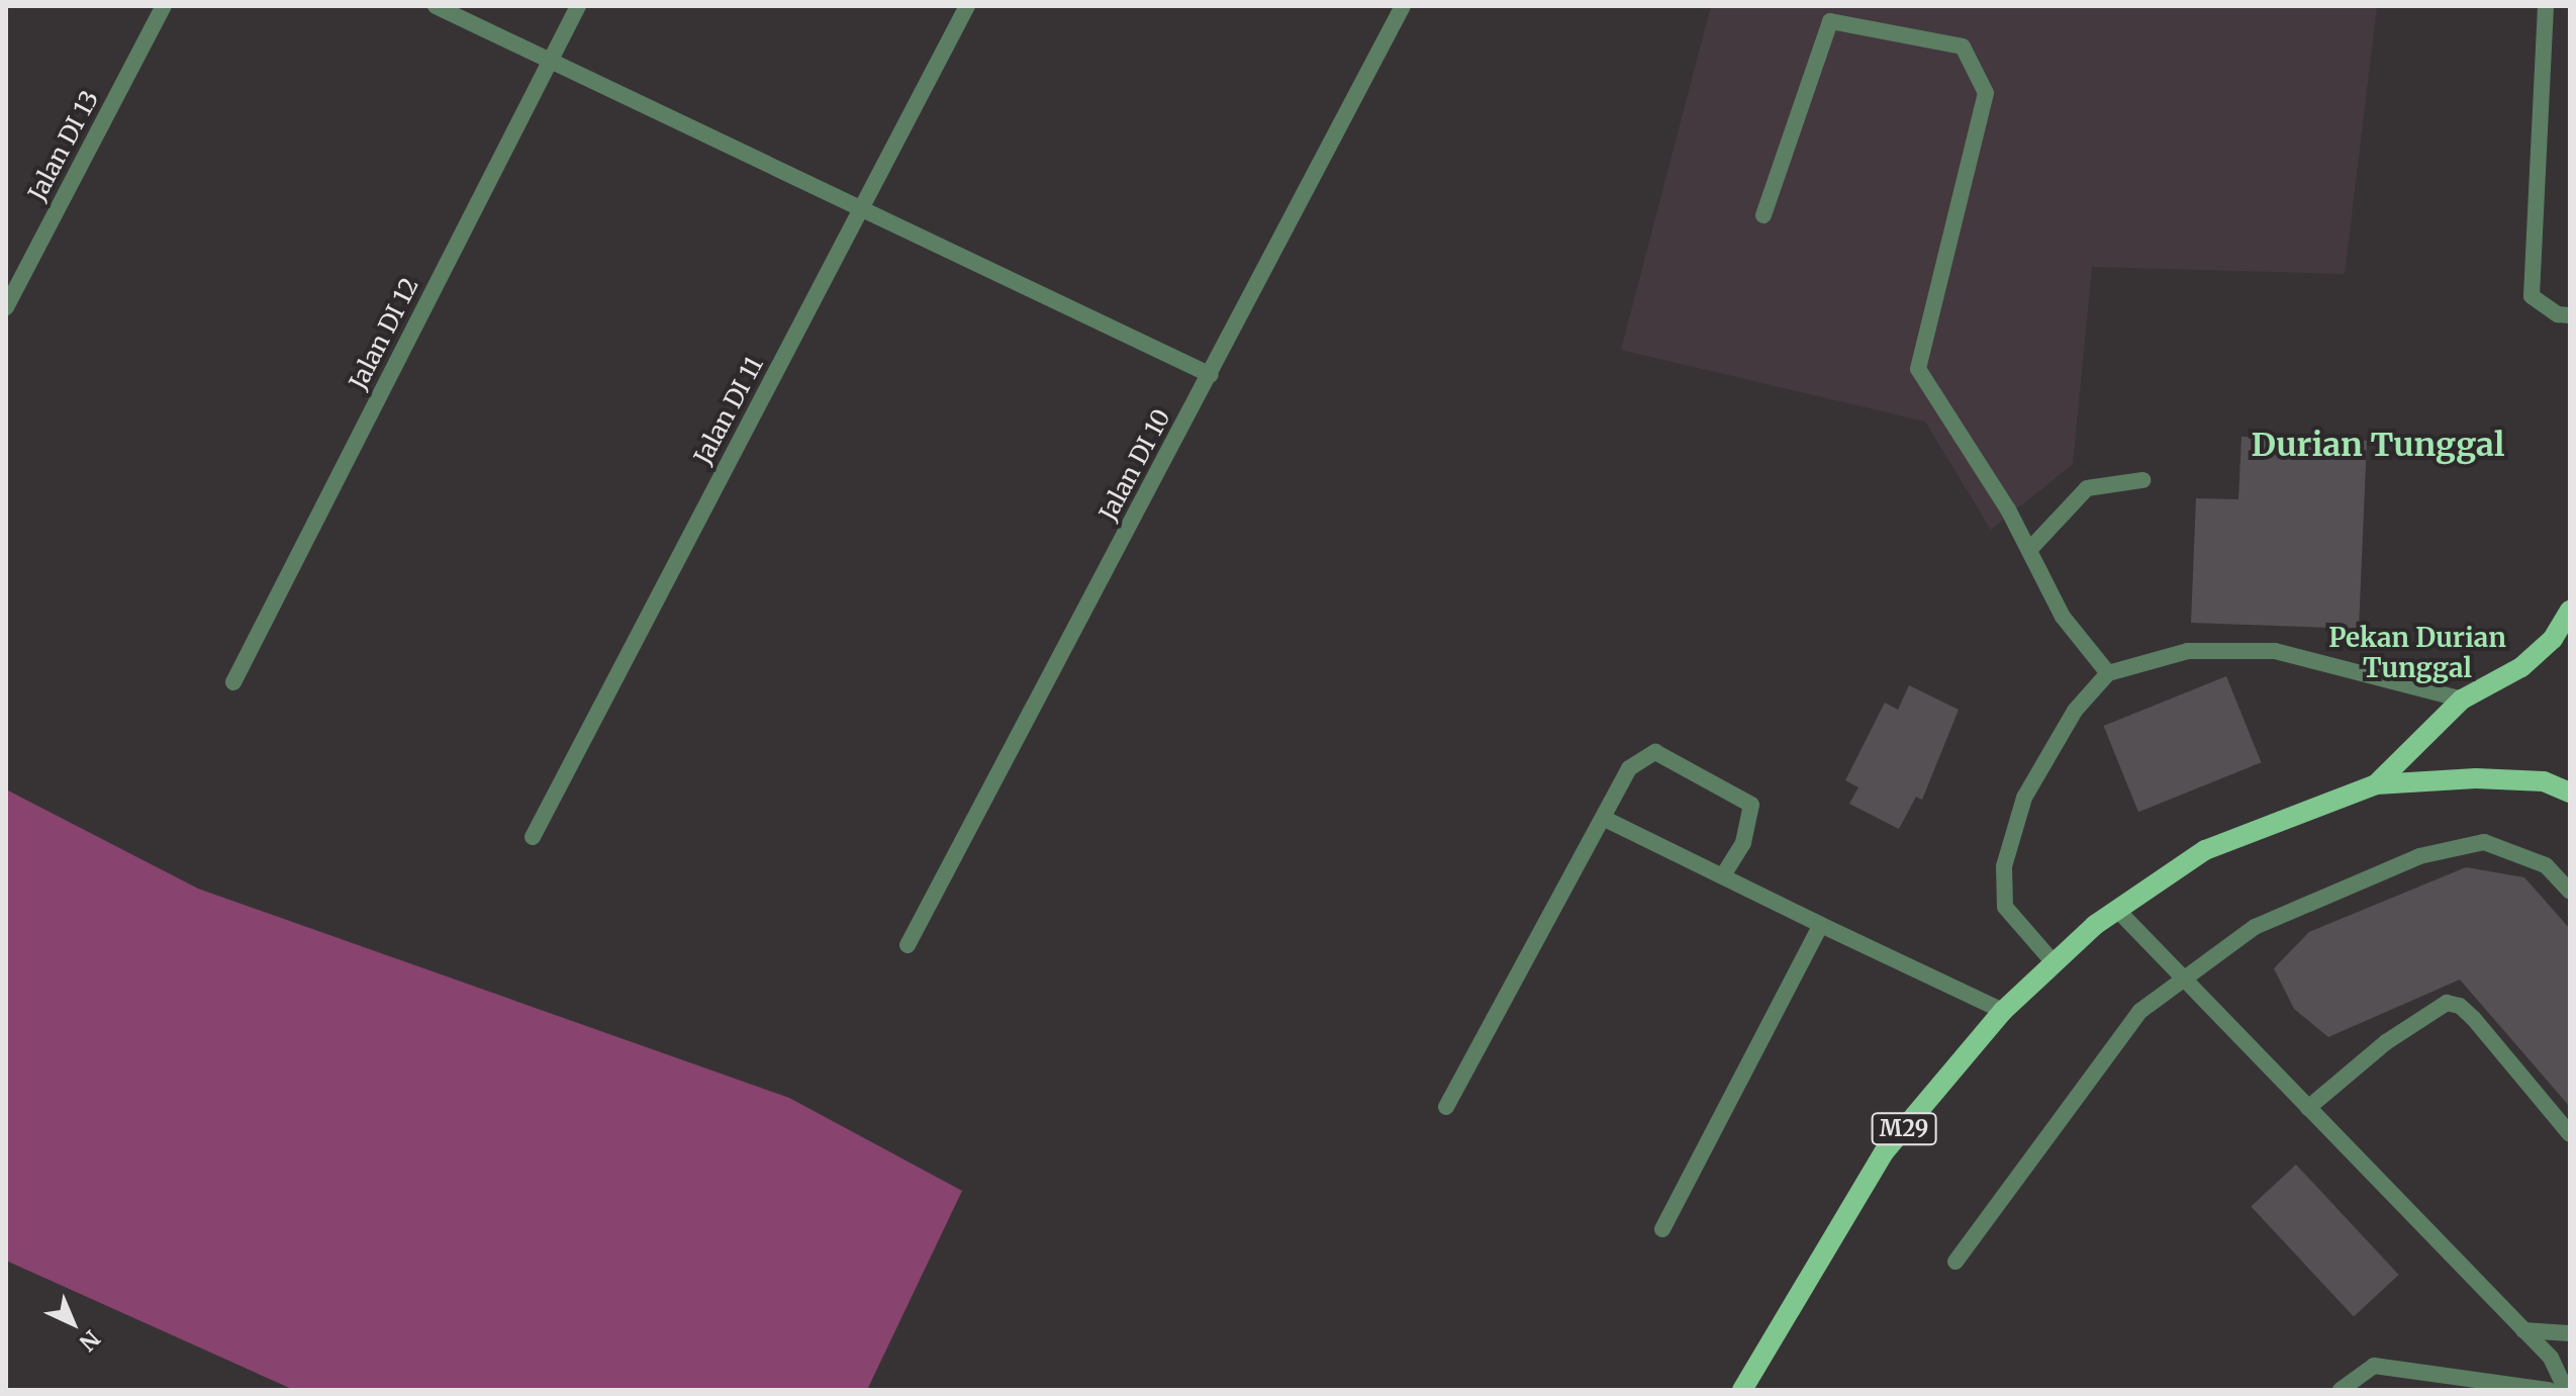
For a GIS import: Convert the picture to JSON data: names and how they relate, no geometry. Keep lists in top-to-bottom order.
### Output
{
  "streets": {
    "main road": ["M29"],
    "street": [
      "Jalan DI 13",
      "Jalan DI 12",
      "Jalan DI 11",
      "Jalan DI 10"
    ]
  },
  "districts": ["Durian Tunggal", "Pekan Durian Tunggal"],
  "north": "bottom right"
}
